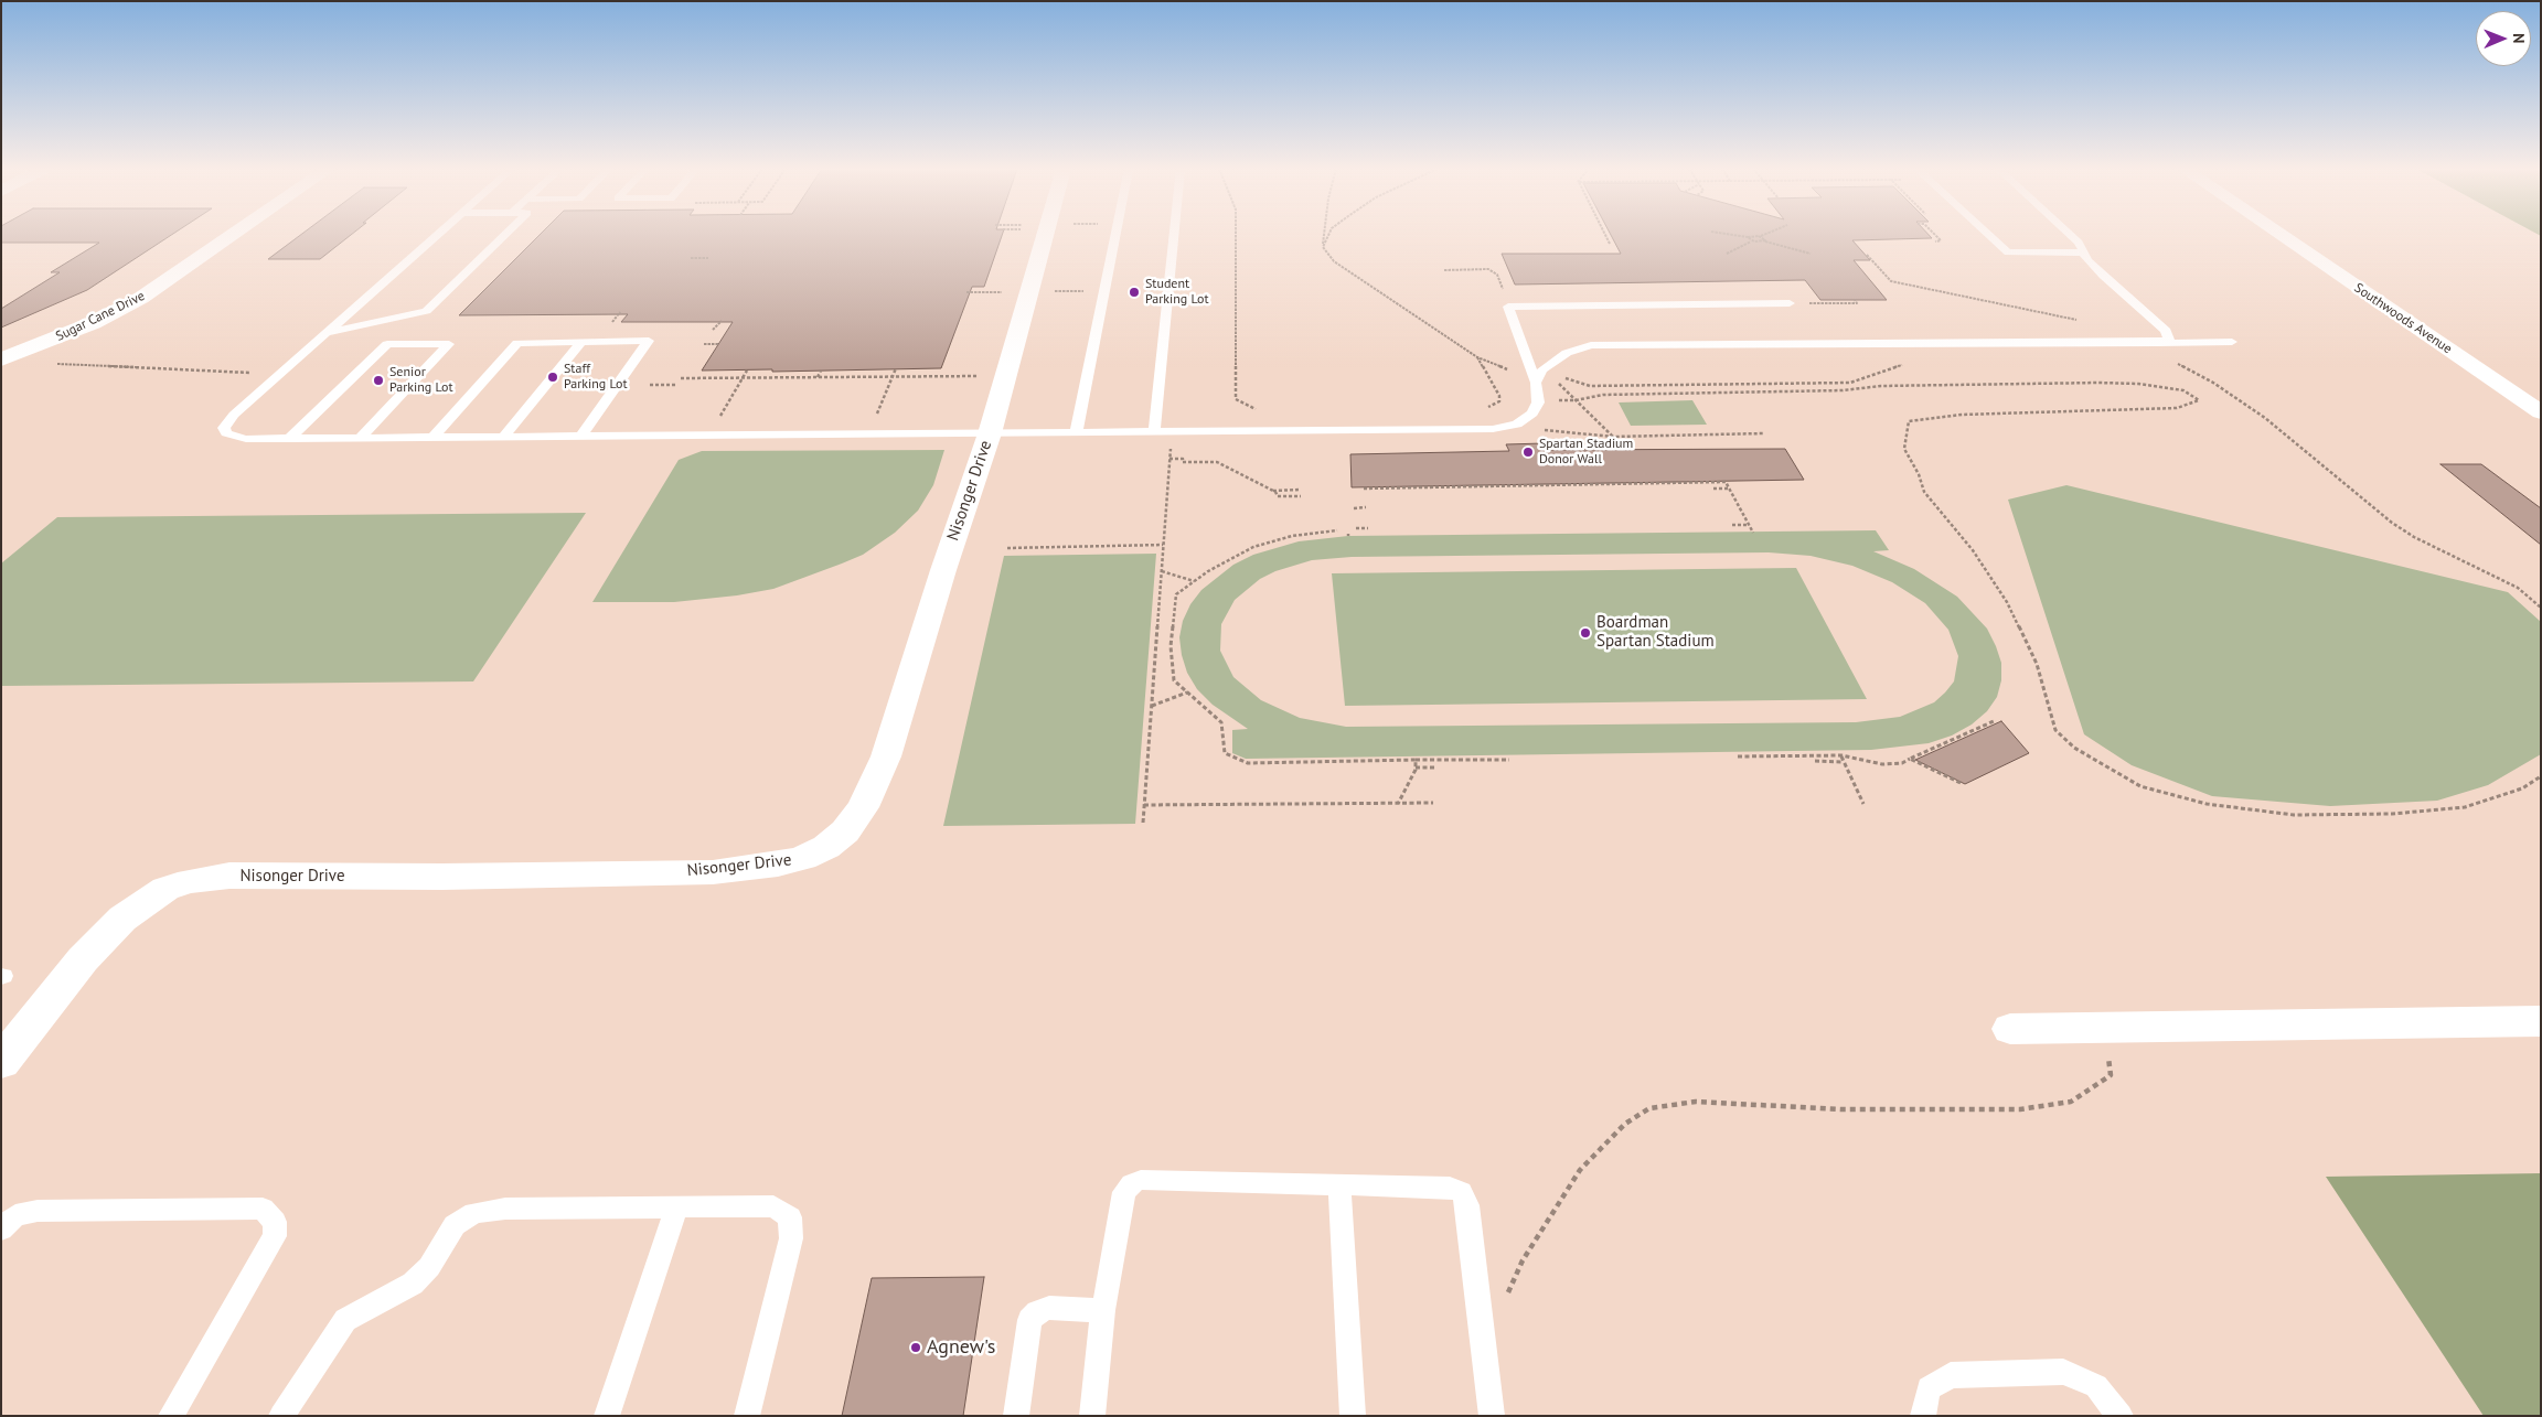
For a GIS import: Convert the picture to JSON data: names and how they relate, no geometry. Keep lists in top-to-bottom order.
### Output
{
  "streets": {
    "street": ["Sugar Cane Drive", "Southwoods Avenue", "Nisonger Drive"]
  },
  "places": [
    "Student Parking Lot",
    "Staff Parking Lot",
    "Senior Parking Lot",
    "Spartan Stadium Donor Wall",
    "Boardman Spartan Stadium",
    "Agnew's"
  ],
  "north": "right"
}
